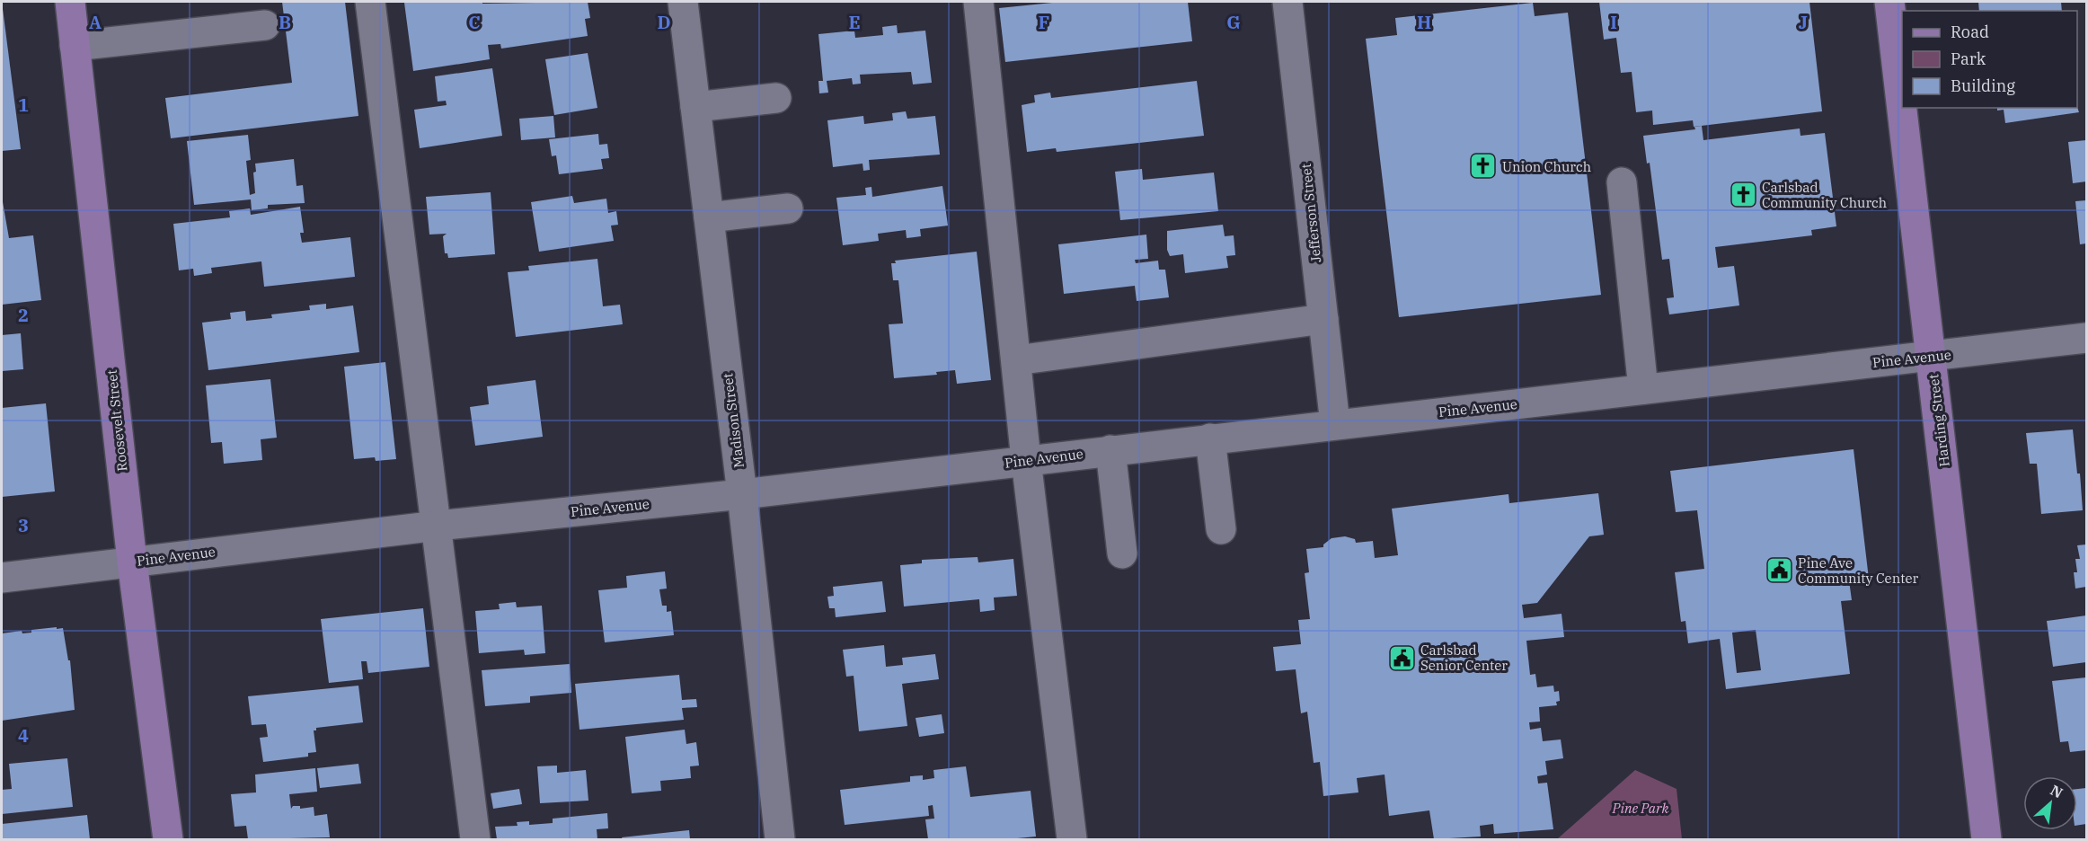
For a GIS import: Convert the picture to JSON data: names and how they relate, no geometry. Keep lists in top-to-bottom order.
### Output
{
  "streets": {
    "main road": ["Roosevelt Street", "Harding Street"],
    "street": ["Jefferson Street", "Pine Avenue", "Madison Street"]
  },
  "crossings": [
    ["Jefferson Street", "Pine Avenue"],
    ["Pine Avenue", "Roosevelt Street"],
    ["Pine Avenue", "Madison Street"],
    ["Pine Avenue", "Harding Street"]
  ],
  "parks": ["Pine Park"],
  "places": {
    "church": ["Union Church", "Carlsbad Community Church"],
    "public building": ["Pine Ave Community Center", "Carlsbad Senior Center"]
  },
  "legend": ["Road", "Park", "Building"],
  "north": "top right",
  "grid": {
    "columns": [
      "A",
      "B",
      "C",
      "D",
      "E",
      "F",
      "G",
      "H",
      "I",
      "J"
    ],
    "rows": [
      "1",
      "2",
      "3",
      "4"
    ]
  }
}
